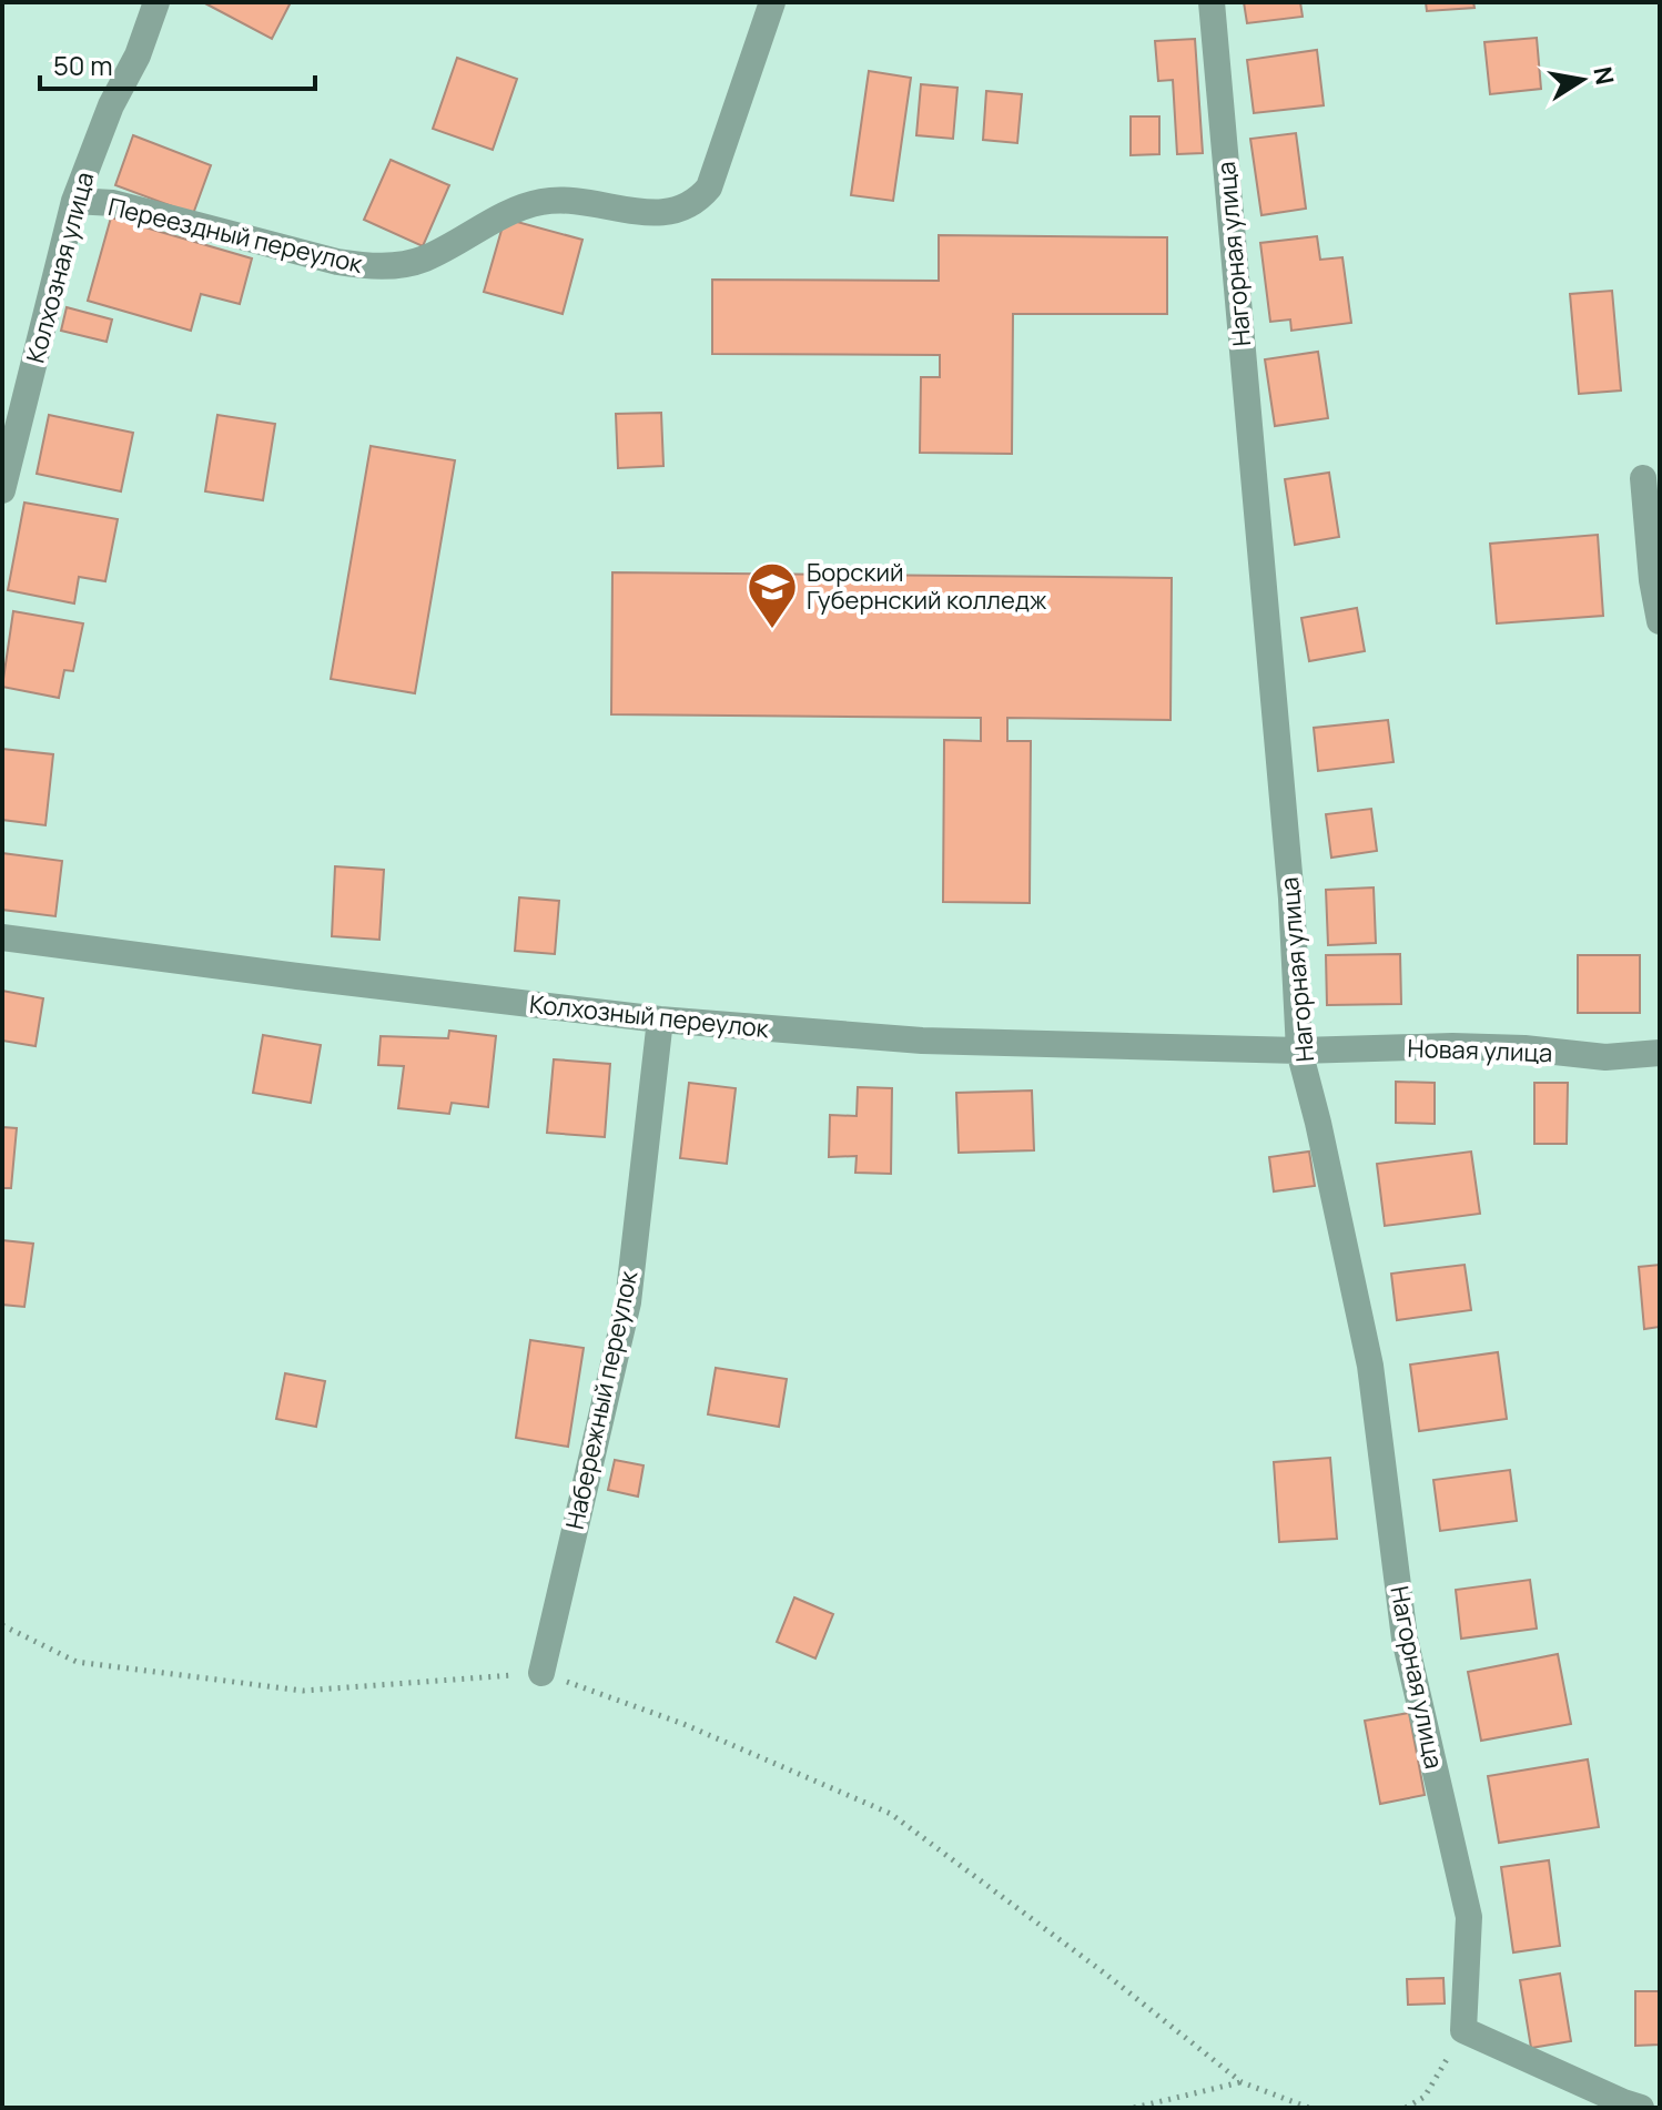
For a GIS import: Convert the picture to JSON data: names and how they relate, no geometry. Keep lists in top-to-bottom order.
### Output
{
  "streets": {
    "street": [
      "Переездный переулок",
      "Нагорная улица",
      "Колхозная улица",
      "Колхозный переулок",
      "Новая улица",
      "Набережный переулок"
    ]
  },
  "crossings": [
    ["Переездный переулок", "Колхозная улица"],
    ["Нагорная улица", "Колхозный переулок"],
    ["Нагорная улица", "Новая улица"],
    ["Колхозный переулок", "Новая улица"],
    ["Колхозный переулок", "Набережный переулок"]
  ],
  "places": {
    "school or university": ["Борский Губернский колледж"]
  },
  "scale_bar": "50 m",
  "north": "right"
}
